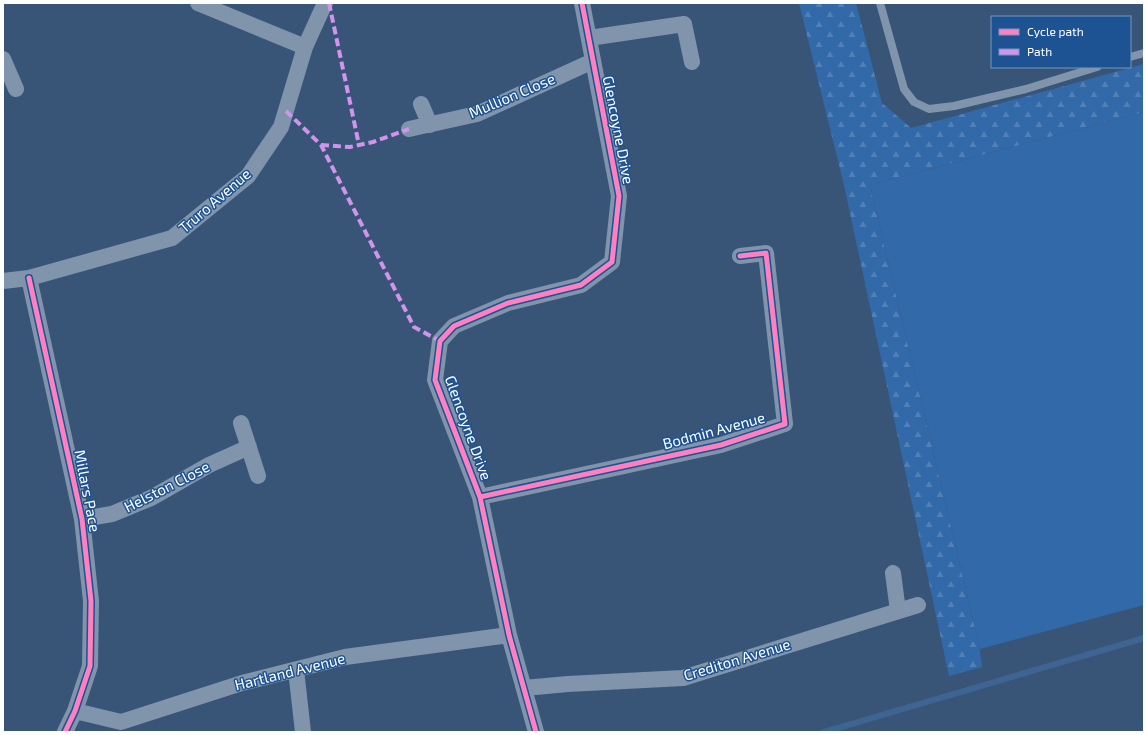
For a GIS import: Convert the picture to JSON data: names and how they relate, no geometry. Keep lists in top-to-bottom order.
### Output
{
  "streets": {
    "street": [
      "Mullion Close",
      "Glencoyne Drive",
      "Truro Avenue",
      "Bodmin Avenue",
      "Helston Close",
      "Millars Pace",
      "Crediton Avenue",
      "Hartland Avenue"
    ]
  },
  "crossings": [
    ["Mullion Close", "Glencoyne Drive"],
    ["Glencoyne Drive", "Bodmin Avenue"],
    ["Glencoyne Drive", "Crediton Avenue"],
    ["Glencoyne Drive", "Hartland Avenue"],
    ["Truro Avenue", "Millars Pace"],
    ["Helston Close", "Millars Pace"],
    ["Millars Pace", "Hartland Avenue"]
  ],
  "legend": ["Cycle path", "Path"]
}
